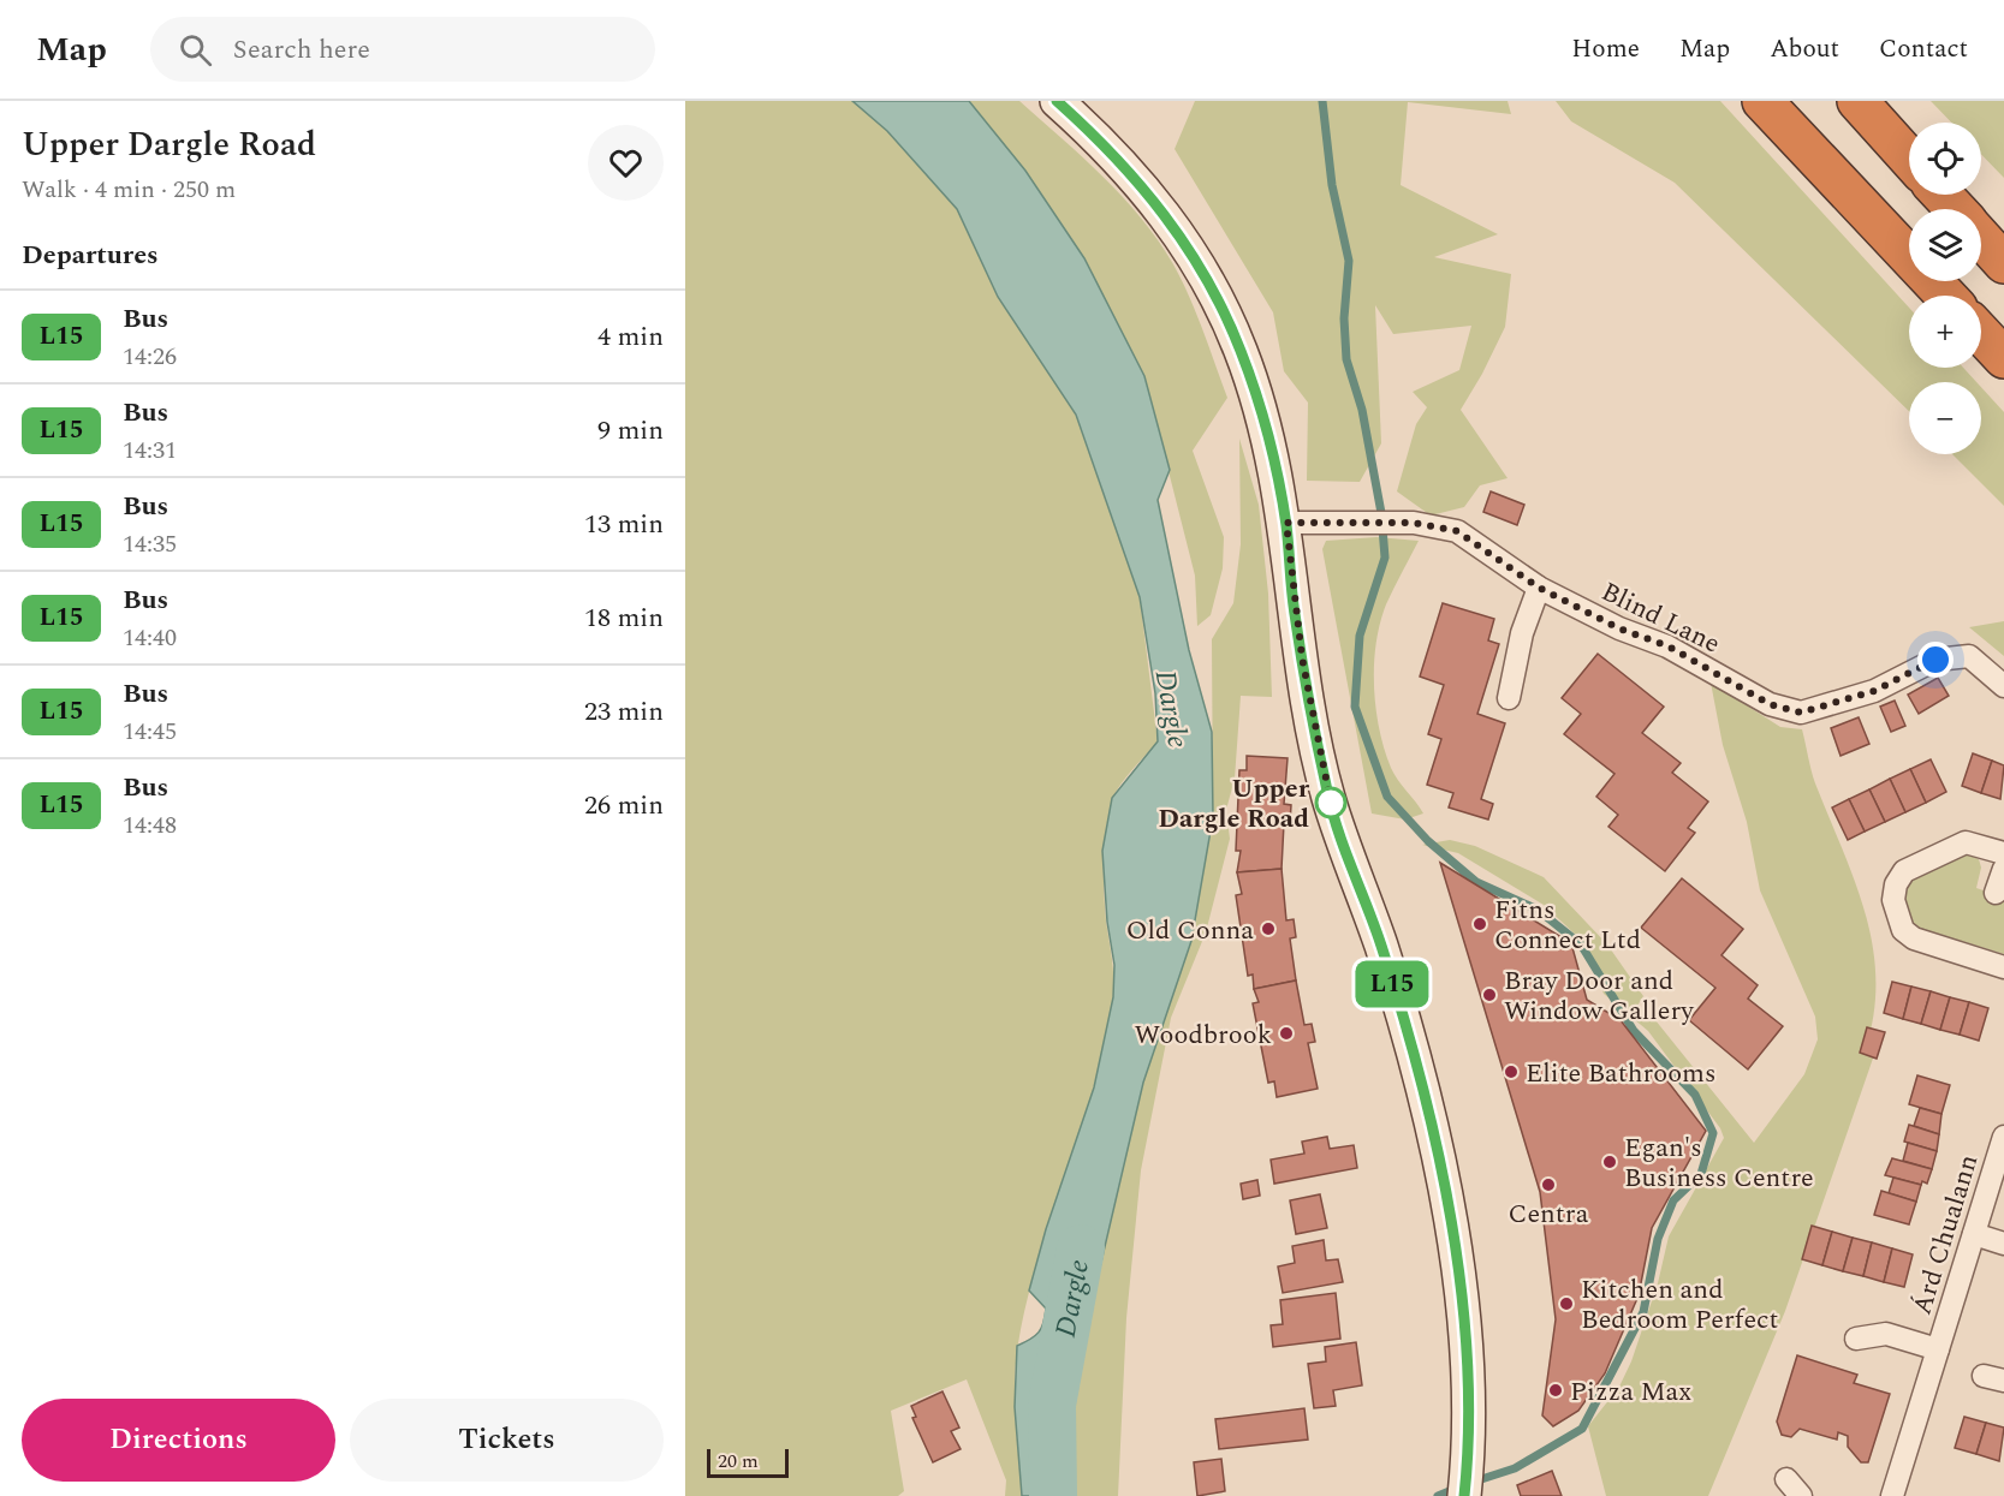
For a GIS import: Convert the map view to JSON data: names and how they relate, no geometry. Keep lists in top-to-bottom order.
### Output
{
  "streets": {
    "street": ["Blind Lane", "Árd Chualann"]
  },
  "water": ["Dargle"],
  "places": [
    "Upper Dargle Road",
    "Fitns Connect Ltd",
    "Old Conna",
    "Bray Door and Window Gallery",
    "Woodbrook",
    "Elite Bathrooms",
    "Egan's Business Centre",
    "Centra",
    "Kitchen and Bedroom Perfect",
    "Pizza Max"
  ],
  "lines": ["bus line L15"],
  "scale_bar": "20 m",
  "page": {
    "header": "Map",
    "search": "Search here",
    "nav": [
      "Home",
      "Map",
      "About",
      "Contact"
    ],
    "heading": [
      ["Upper Dargle Road", "Walk · 4 min · 250 m"],
      "Departures"
    ],
    "on_map": "L15",
    "map_buttons": ["+", "−"],
    "list": [
      {
        "mark": "L15",
        "name": "Bus",
        "note": "14:26",
        "value": "4 min"
      },
      {
        "mark": "L15",
        "name": "Bus",
        "note": "14:31",
        "value": "9 min"
      },
      {
        "mark": "L15",
        "name": "Bus",
        "note": "14:35",
        "value": "13 min"
      },
      {
        "mark": "L15",
        "name": "Bus",
        "note": "14:40",
        "value": "18 min"
      },
      {
        "mark": "L15",
        "name": "Bus",
        "note": "14:45",
        "value": "23 min"
      },
      {
        "mark": "L15",
        "name": "Bus",
        "note": "14:48",
        "value": "26 min"
      }
    ],
    "buttons": ["Directions", "Tickets"],
    "scale": "20 m"
  }
}
